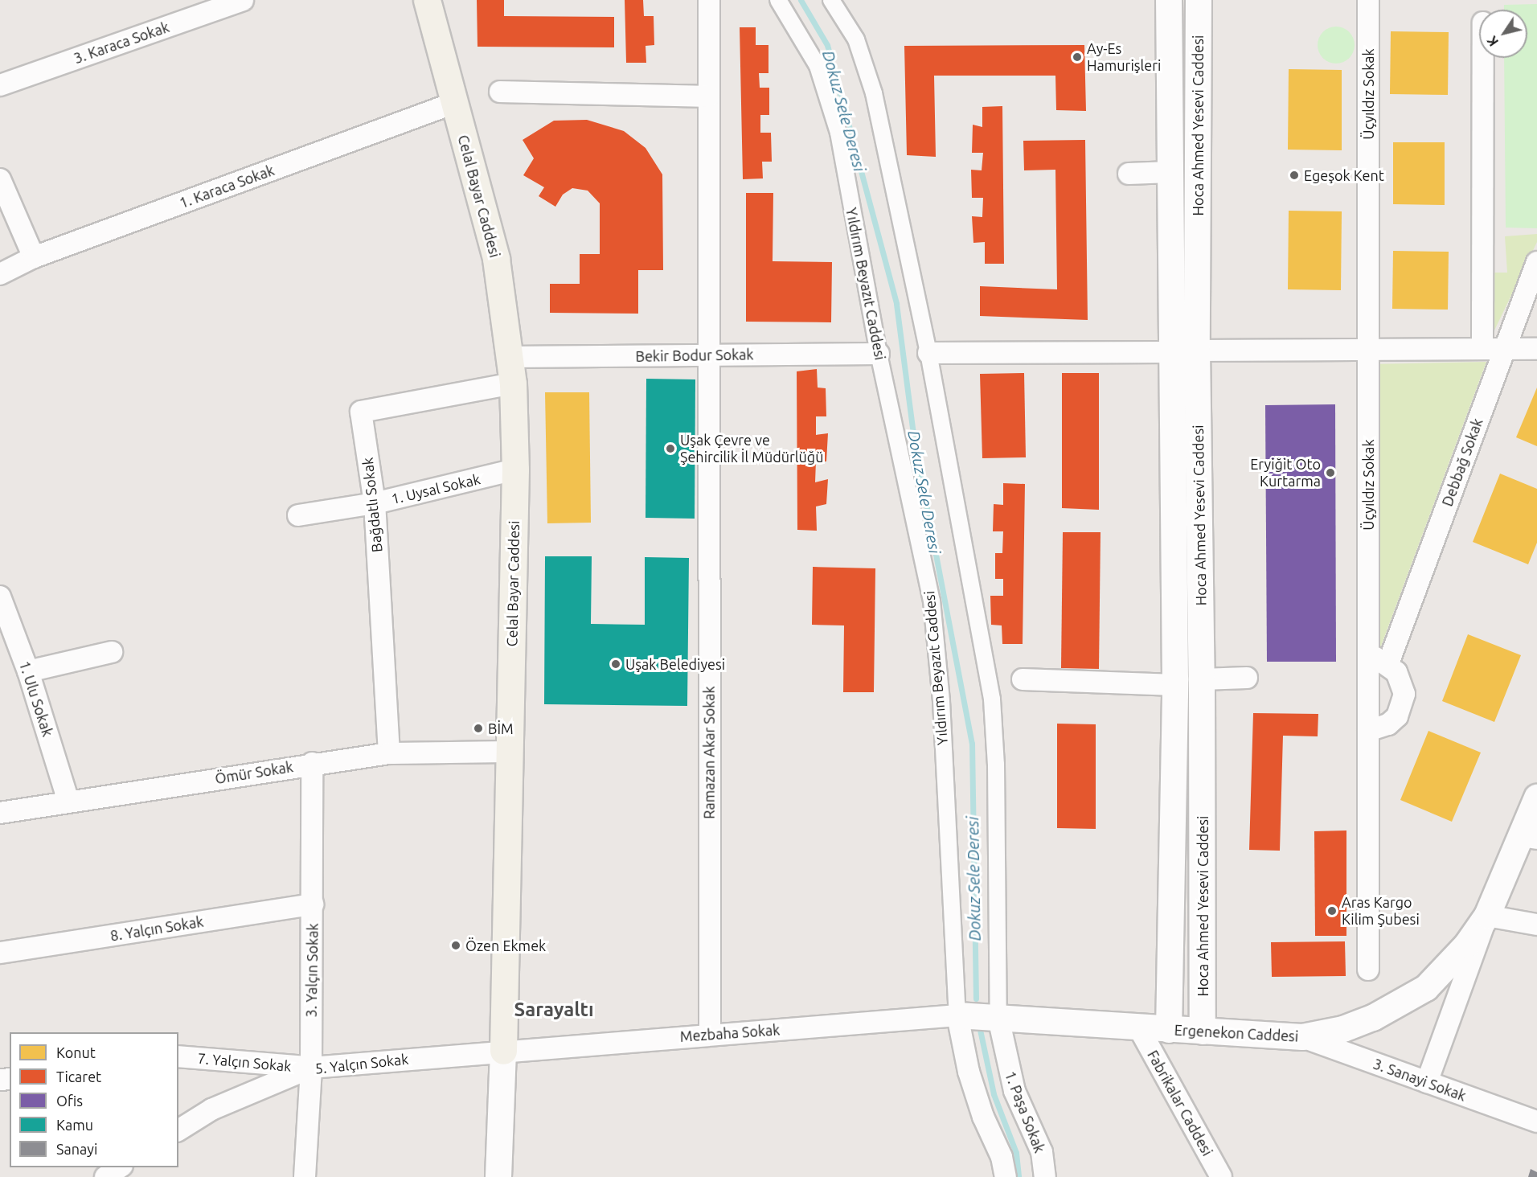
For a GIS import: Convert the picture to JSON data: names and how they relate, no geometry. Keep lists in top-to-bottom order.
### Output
{
  "streets": {
    "main road": ["Celal Bayar Caddesi"],
    "street": [
      "3. Karaca Sokak",
      "Üçyıldız Sokak",
      "Hoca Ahmed Yesevi Caddesi",
      "1. Karaca Sokak",
      "Yıldırım Beyazıt Caddesi",
      "Bekir Bodur Sokak",
      "Debbağ Sokak",
      "1. Uysal Sokak",
      "Bağdatlı Sokak",
      "1. Ulu Sokak",
      "Ramazan Akar Sokak",
      "Ömür Sokak",
      "8. Yalçın Sokak",
      "3. Yalçın Sokak",
      "Mezbaha Sokak",
      "Ergenekon Caddesi",
      "7. Yalçın Sokak",
      "5. Yalçın Sokak",
      "3. Sanayi Sokak",
      "Fabrikalar Caddesi",
      "1. Paşa Sokak"
    ]
  },
  "crossings": [
    ["Hoca Ahmed Yesevi Caddesi", "Ergenekon Caddesi"],
    ["1. Karaca Sokak", "Celal Bayar Caddesi"],
    ["Celal Bayar Caddesi", "Bekir Bodur Sokak"],
    ["Celal Bayar Caddesi", "1. Uysal Sokak"],
    ["Celal Bayar Caddesi", "Bağdatlı Sokak"],
    ["Celal Bayar Caddesi", "Ömür Sokak"],
    ["Celal Bayar Caddesi", "Mezbaha Sokak"],
    ["Celal Bayar Caddesi", "5. Yalçın Sokak"],
    ["Yıldırım Beyazıt Caddesi", "Bekir Bodur Sokak"],
    ["Yıldırım Beyazıt Caddesi", "Mezbaha Sokak"],
    ["Yıldırım Beyazıt Caddesi", "Ergenekon Caddesi"],
    ["Bekir Bodur Sokak", "Ramazan Akar Sokak"],
    ["1. Uysal Sokak", "Bağdatlı Sokak"],
    ["Bağdatlı Sokak", "Ömür Sokak"],
    ["1. Ulu Sokak", "Ömür Sokak"],
    ["Ramazan Akar Sokak", "Mezbaha Sokak"],
    ["Ömür Sokak", "3. Yalçın Sokak"],
    ["8. Yalçın Sokak", "3. Yalçın Sokak"],
    ["3. Yalçın Sokak", "7. Yalçın Sokak"],
    ["3. Yalçın Sokak", "5. Yalçın Sokak"],
    ["Mezbaha Sokak", "Ergenekon Caddesi"],
    ["Mezbaha Sokak", "5. Yalçın Sokak"],
    ["Ergenekon Caddesi", "3. Sanayi Sokak"],
    ["Ergenekon Caddesi", "Fabrikalar Caddesi"],
    ["Ergenekon Caddesi", "1. Paşa Sokak"],
    ["7. Yalçın Sokak", "5. Yalçın Sokak"]
  ],
  "districts": ["Sarayaltı"],
  "water": ["Dokuz Sele Deresi"],
  "places": [
    "Ay-Es Hamurişleri",
    "Egeşok Kent",
    "Uşak Çevre ve Şehircilik İl Müdürlüğü",
    "Eryiğit Oto Kurtarma",
    "Uşak Belediyesi",
    "BİM",
    "Aras Kargo Kilim Şubesi",
    "Özen Ekmek"
  ],
  "legend": [
    "Konut",
    "Ticaret",
    "Ofis",
    "Kamu",
    "Sanayi"
  ],
  "north": "bottom left"
}
